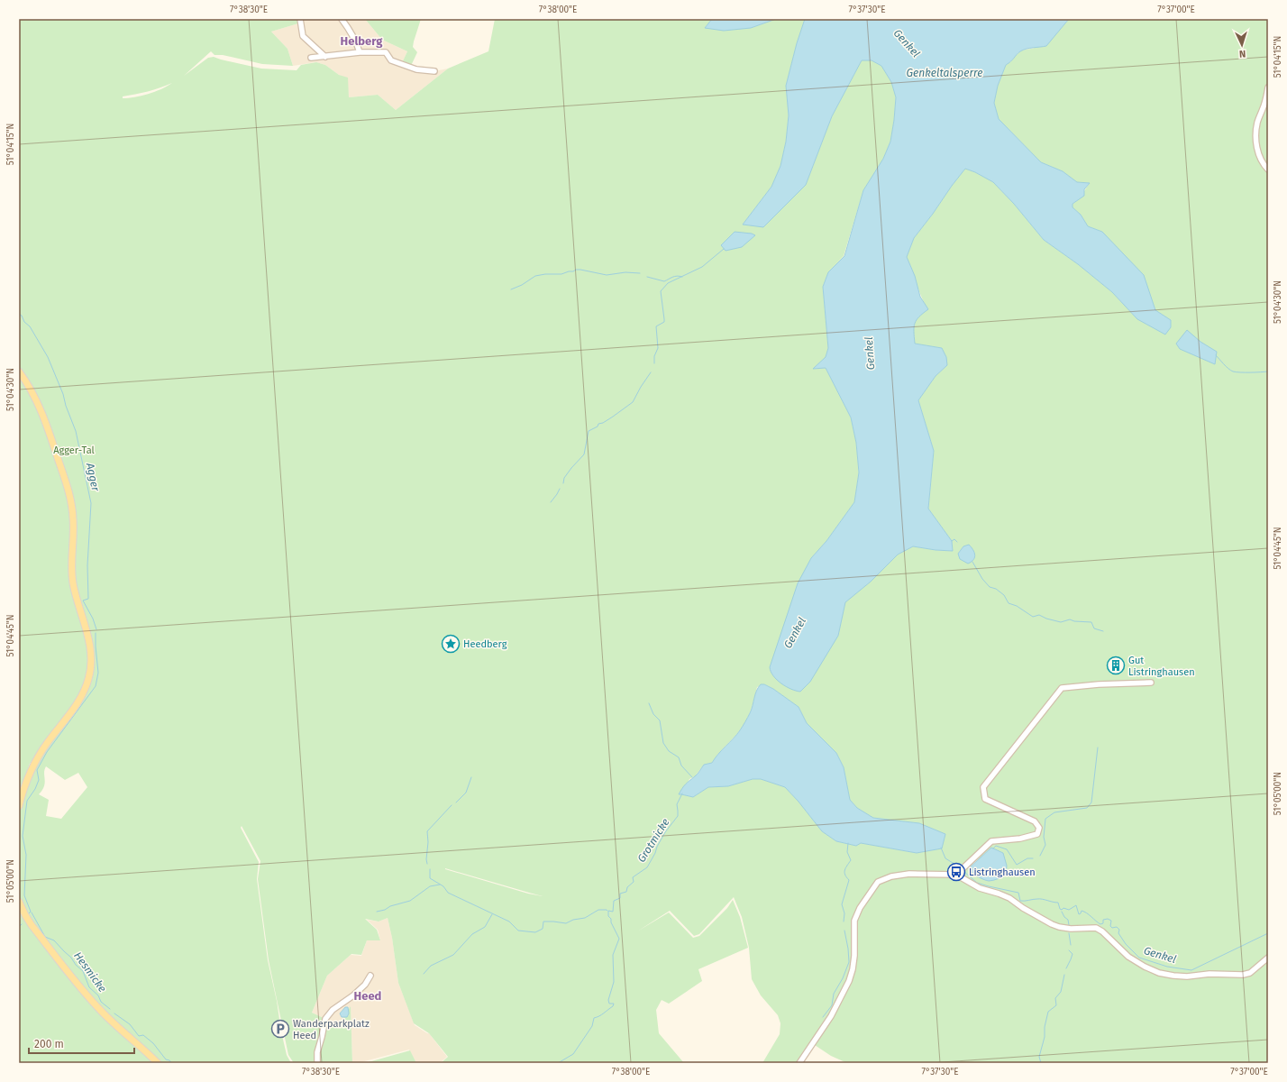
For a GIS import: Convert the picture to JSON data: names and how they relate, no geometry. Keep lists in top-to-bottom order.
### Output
{
  "districts": ["Helberg", "Heed"],
  "water": [
    "Genkel",
    "Genkeltalsperre",
    "Agger",
    "Grotmicke",
    "Hesmicke"
  ],
  "parks": ["Agger-Tal"],
  "places": {
    "place": ["Heedberg"],
    "building": ["Gut Listringhausen"],
    "bus stop": ["Listringhausen"],
    "parking": ["Wanderparkplatz Heed"]
  },
  "scale_bar": "200 m",
  "north": "bottom",
  "coordinates": [
    "7°38'30\"E",
    "7°38'00\"E",
    "7°37'30\"E",
    "7°37'00\"E",
    "51°04'15\"N",
    "51°04'30\"N",
    "51°04'45\"N",
    "51°05'00\"N"
  ]
}
